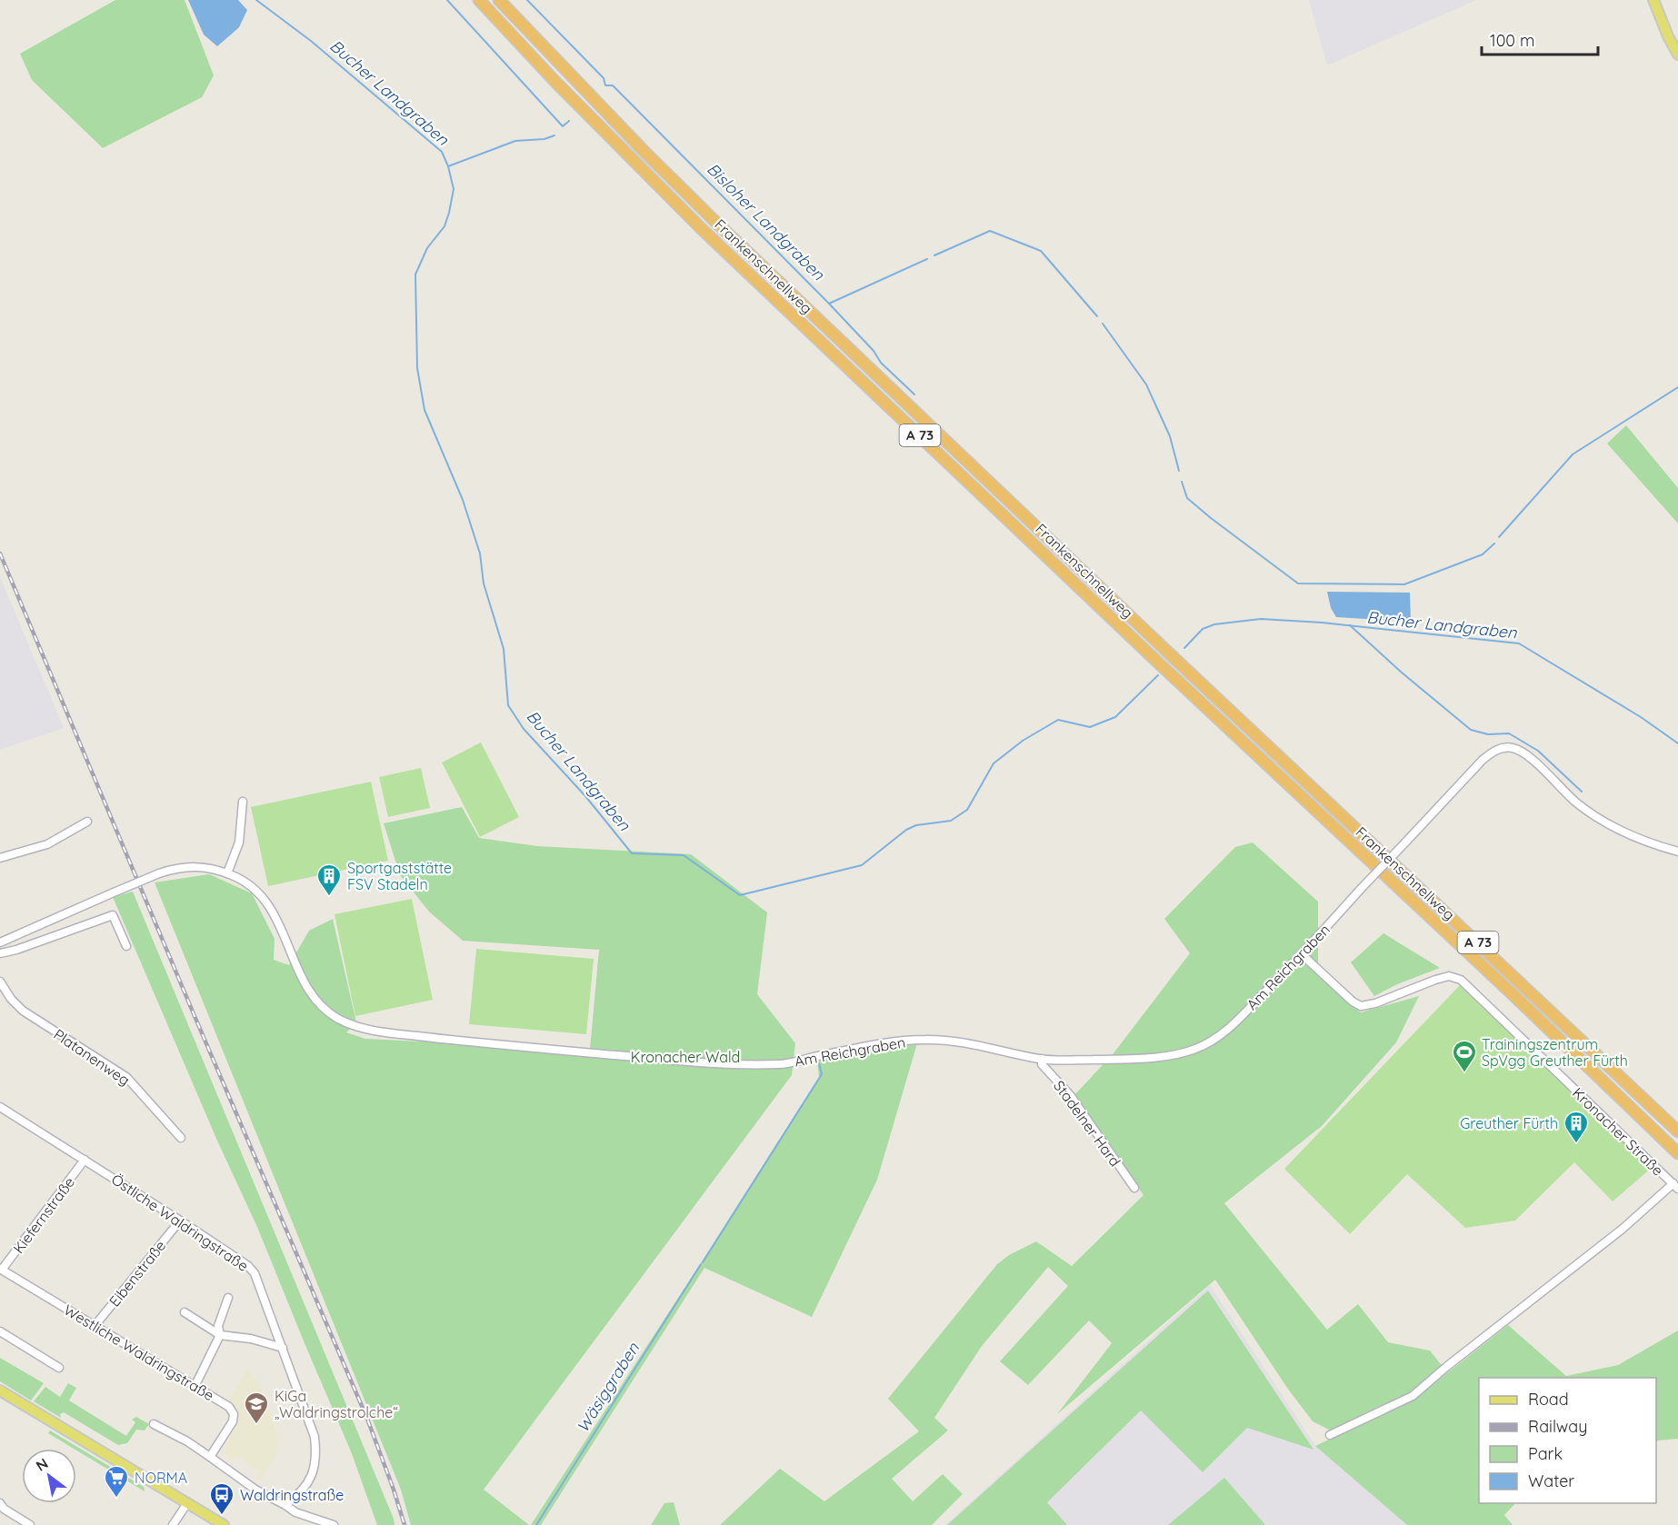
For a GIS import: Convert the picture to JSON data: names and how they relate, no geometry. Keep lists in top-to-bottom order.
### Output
{
  "streets": {
    "highway": ["Frankenschnellweg", "A 73"],
    "street": [
      "Am Reichgraben",
      "Platanenweg",
      "Stadelner Hard",
      "Kronacher Straße",
      "Kiefernstraße",
      "Östliche Waldringstraße",
      "Eibenstraße",
      "Westliche Waldringstraße"
    ]
  },
  "crossings": [
    ["Am Reichgraben", "Stadelner Hard"],
    ["Am Reichgraben", "Kronacher Straße"],
    ["Kiefernstraße", "Östliche Waldringstraße"],
    ["Kiefernstraße", "Westliche Waldringstraße"],
    ["Östliche Waldringstraße", "Eibenstraße"],
    ["Eibenstraße", "Westliche Waldringstraße"]
  ],
  "water": ["Bucher Landgraben", "Bisloher Landgraben", "Wäsiggraben"],
  "parks": ["Kronacher Wald"],
  "places": {
    "building": ["Sportgaststätte FSV Stadeln", "Greuther Fürth"],
    "sports": ["Trainingszentrum SpVgg Greuther Fürth"],
    "school or university": ["KiGa „Waldringstrolche“"],
    "supermarket": ["NORMA"],
    "bus stop": ["Waldringstraße"]
  },
  "legend": [
    "Road",
    "Railway",
    "Park",
    "Water"
  ],
  "scale_bar": "100 m",
  "north": "top left"
}
